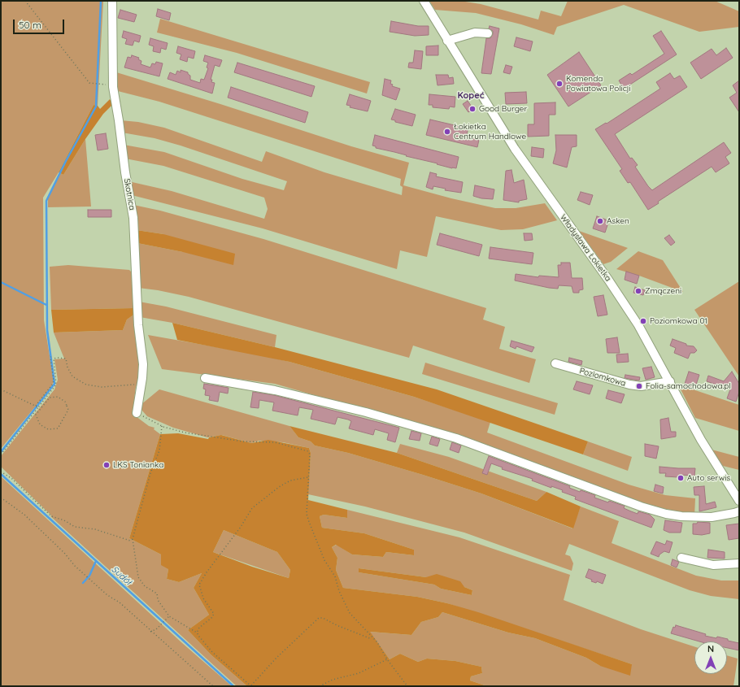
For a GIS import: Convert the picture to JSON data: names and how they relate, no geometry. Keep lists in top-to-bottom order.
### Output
{
  "streets": {
    "street": ["Skotnica", "Władysława Łokietka", "Poziomkowa"]
  },
  "crossings": [
    ["Władysława Łokietka", "Poziomkowa"]
  ],
  "districts": ["Kopeć"],
  "water": ["Sudół"],
  "places": [
    "Komenda Powiatowa Policji",
    "Good Burger",
    "Łokietka Centrum Handlowe",
    "Asken",
    "Zmączeni",
    "Poziomkowa 01",
    "Folia-samochodowa.pl",
    "LKS Tonianka",
    "Auto serwis"
  ],
  "scale_bar": "50 m",
  "north": "top"
}
